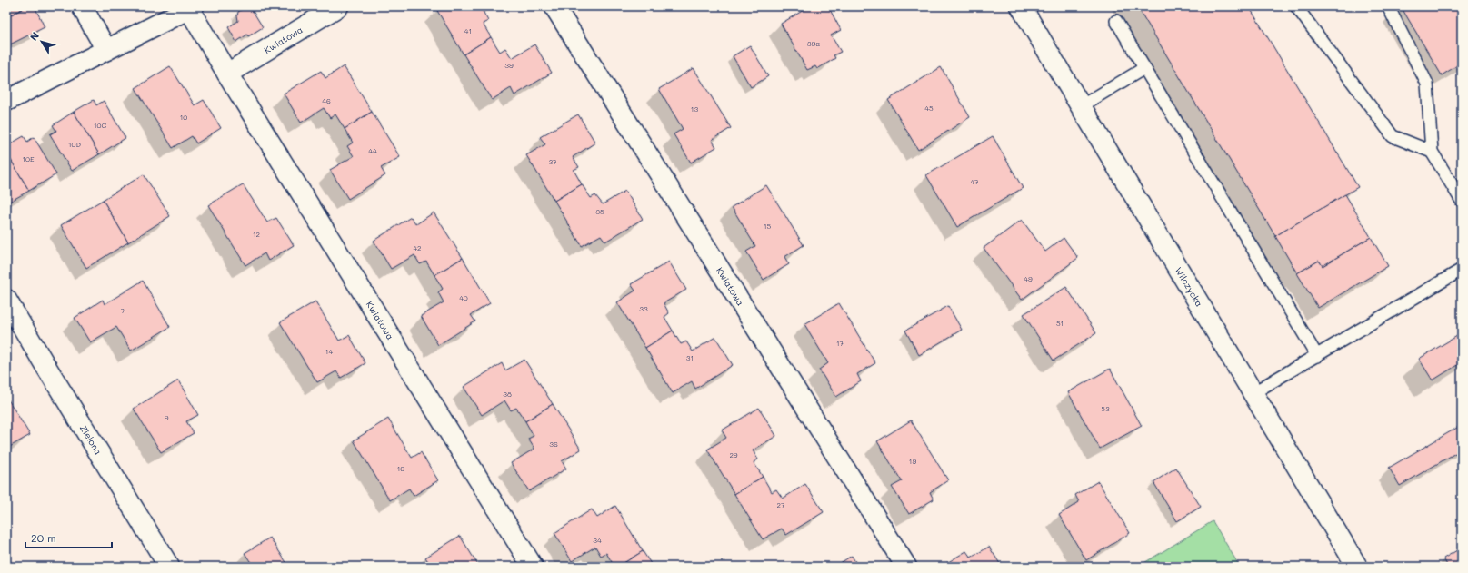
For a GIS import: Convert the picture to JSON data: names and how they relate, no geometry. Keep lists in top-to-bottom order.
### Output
{
  "streets": {
    "street": ["Kwiatowa", "Wilczycka", "Zielona"]
  },
  "house_numbers": [
    "41",
    "39a",
    "39",
    "46",
    "45",
    "13",
    "10",
    "10C",
    "10D",
    "44",
    "10E",
    "37",
    "47",
    "35",
    "15",
    "12",
    "42",
    "49",
    "40",
    "33",
    "7",
    "51",
    "17",
    "14",
    "31",
    "38",
    "53",
    "9",
    "36",
    "29",
    "19",
    "16",
    "27",
    "34"
  ],
  "scale_bar": "20 m",
  "north": "top left"
}
